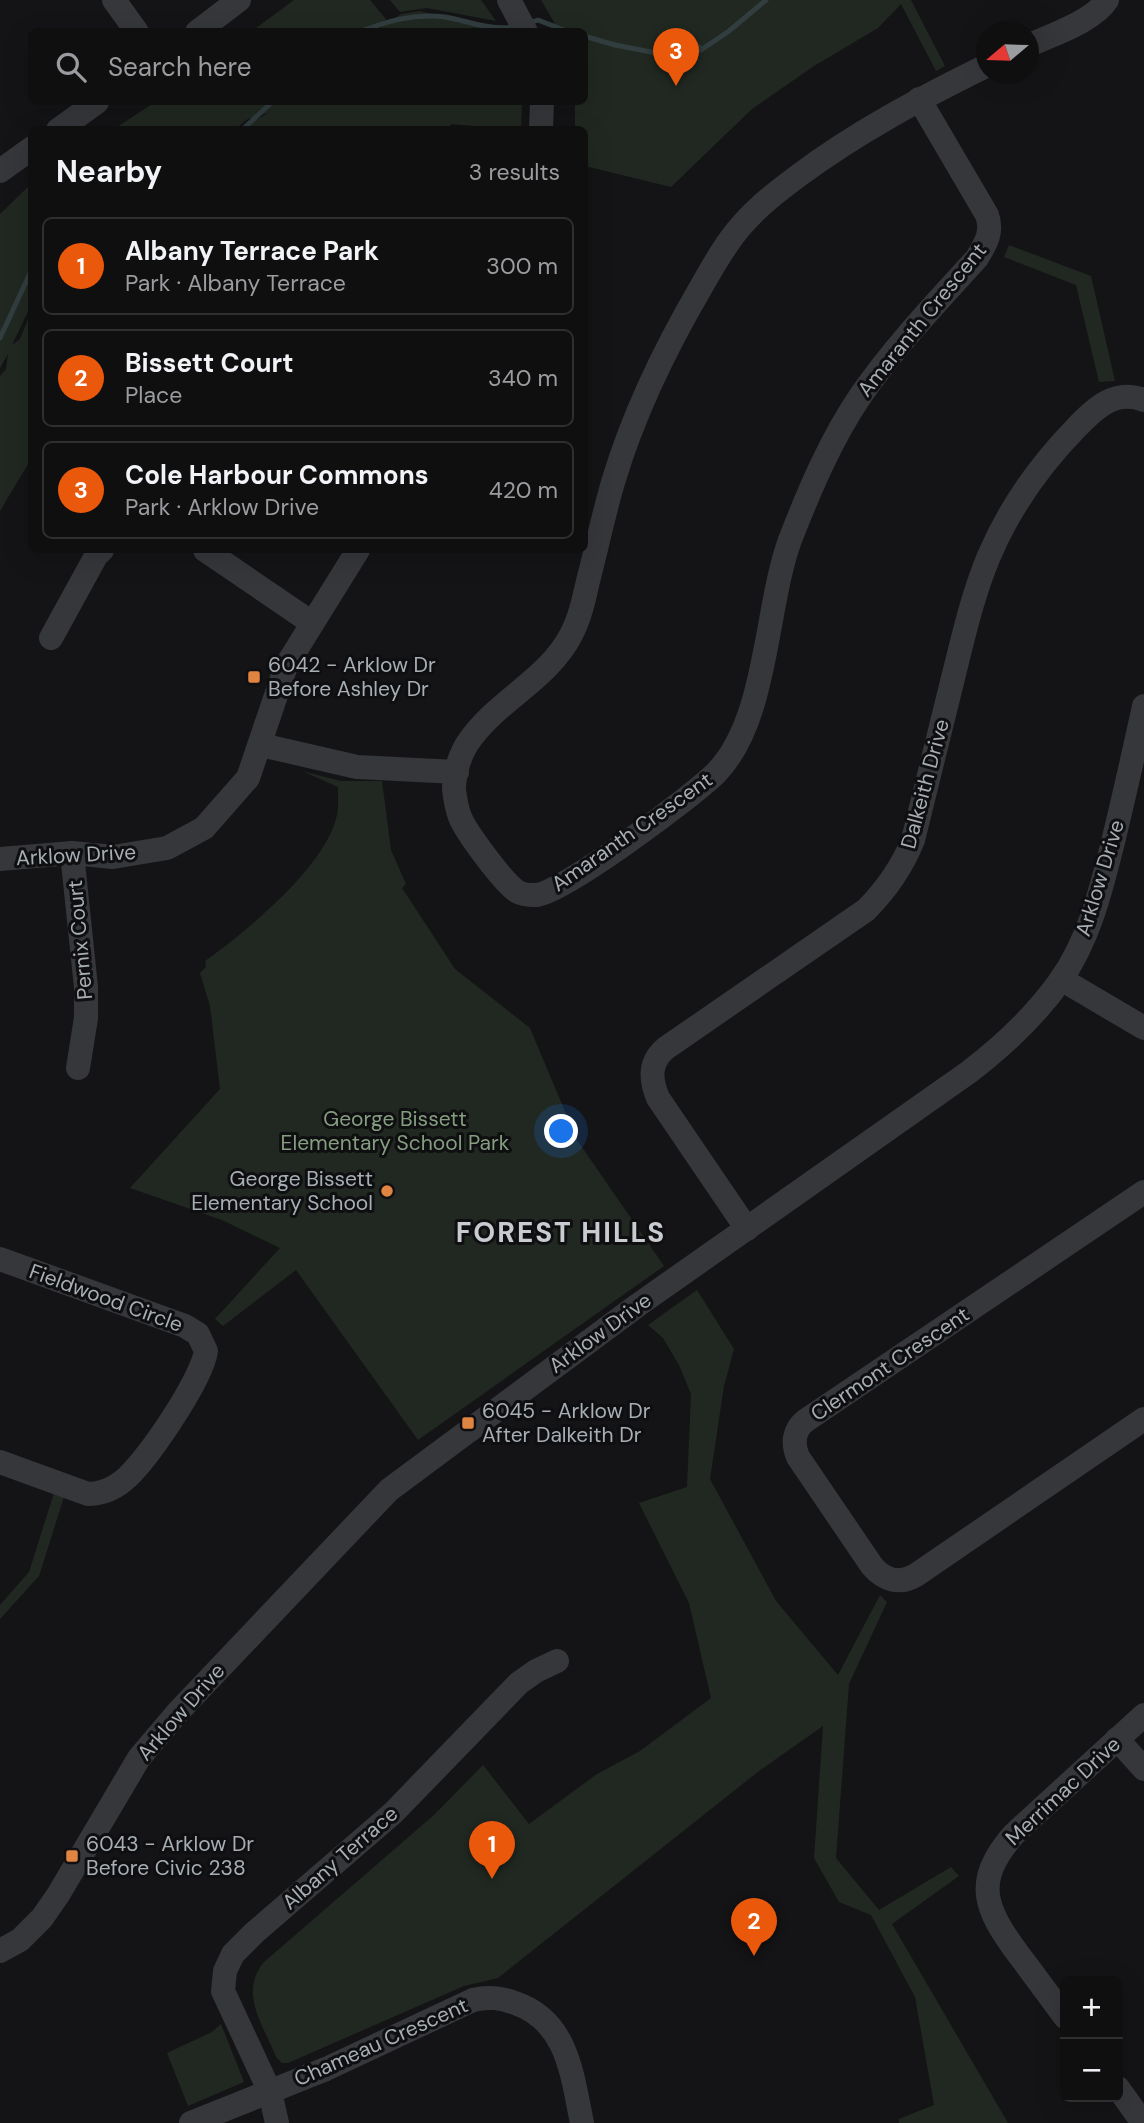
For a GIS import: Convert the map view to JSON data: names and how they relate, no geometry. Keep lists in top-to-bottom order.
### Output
{
  "streets": {
    "street": [
      "Amaranth Crescent",
      "Dalkeith Drive",
      "Arklow Drive",
      "Pernix Court",
      "Fieldwood Circle",
      "Clermont Crescent",
      "Merrimac Drive",
      "Albany Terrace",
      "Chameau Crescent"
    ]
  },
  "crossings": [
    ["Dalkeith Drive", "Arklow Drive"],
    ["Arklow Drive", "Pernix Court"],
    ["Albany Terrace", "Chameau Crescent"]
  ],
  "districts": ["FOREST HILLS"],
  "parks": ["George Bissett Elementary School Park"],
  "places": {
    "transit": ["6042 - Arklow Dr Before Ashley Dr", "6045 - Arklow Dr After Dalkeith Dr", "6043 - Arklow Dr Before Civic 238"],
    "other": ["George Bissett Elementary School"]
  },
  "north": "left",
  "page": {
    "pins": ["3", "1", "2"],
    "search": "Search here",
    "heading": ["Nearby", "3 results"],
    "list": [
      {
        "mark": "1",
        "name": "Albany Terrace Park",
        "note": "Park · Albany Terrace",
        "value": "300 m"
      },
      {
        "mark": "2",
        "name": "Bissett Court",
        "note": "Place",
        "value": "340 m"
      },
      {
        "mark": "3",
        "name": "Cole Harbour Commons",
        "note": "Park · Arklow Drive",
        "value": "420 m"
      }
    ],
    "map_buttons": ["+", "−"]
  }
}
